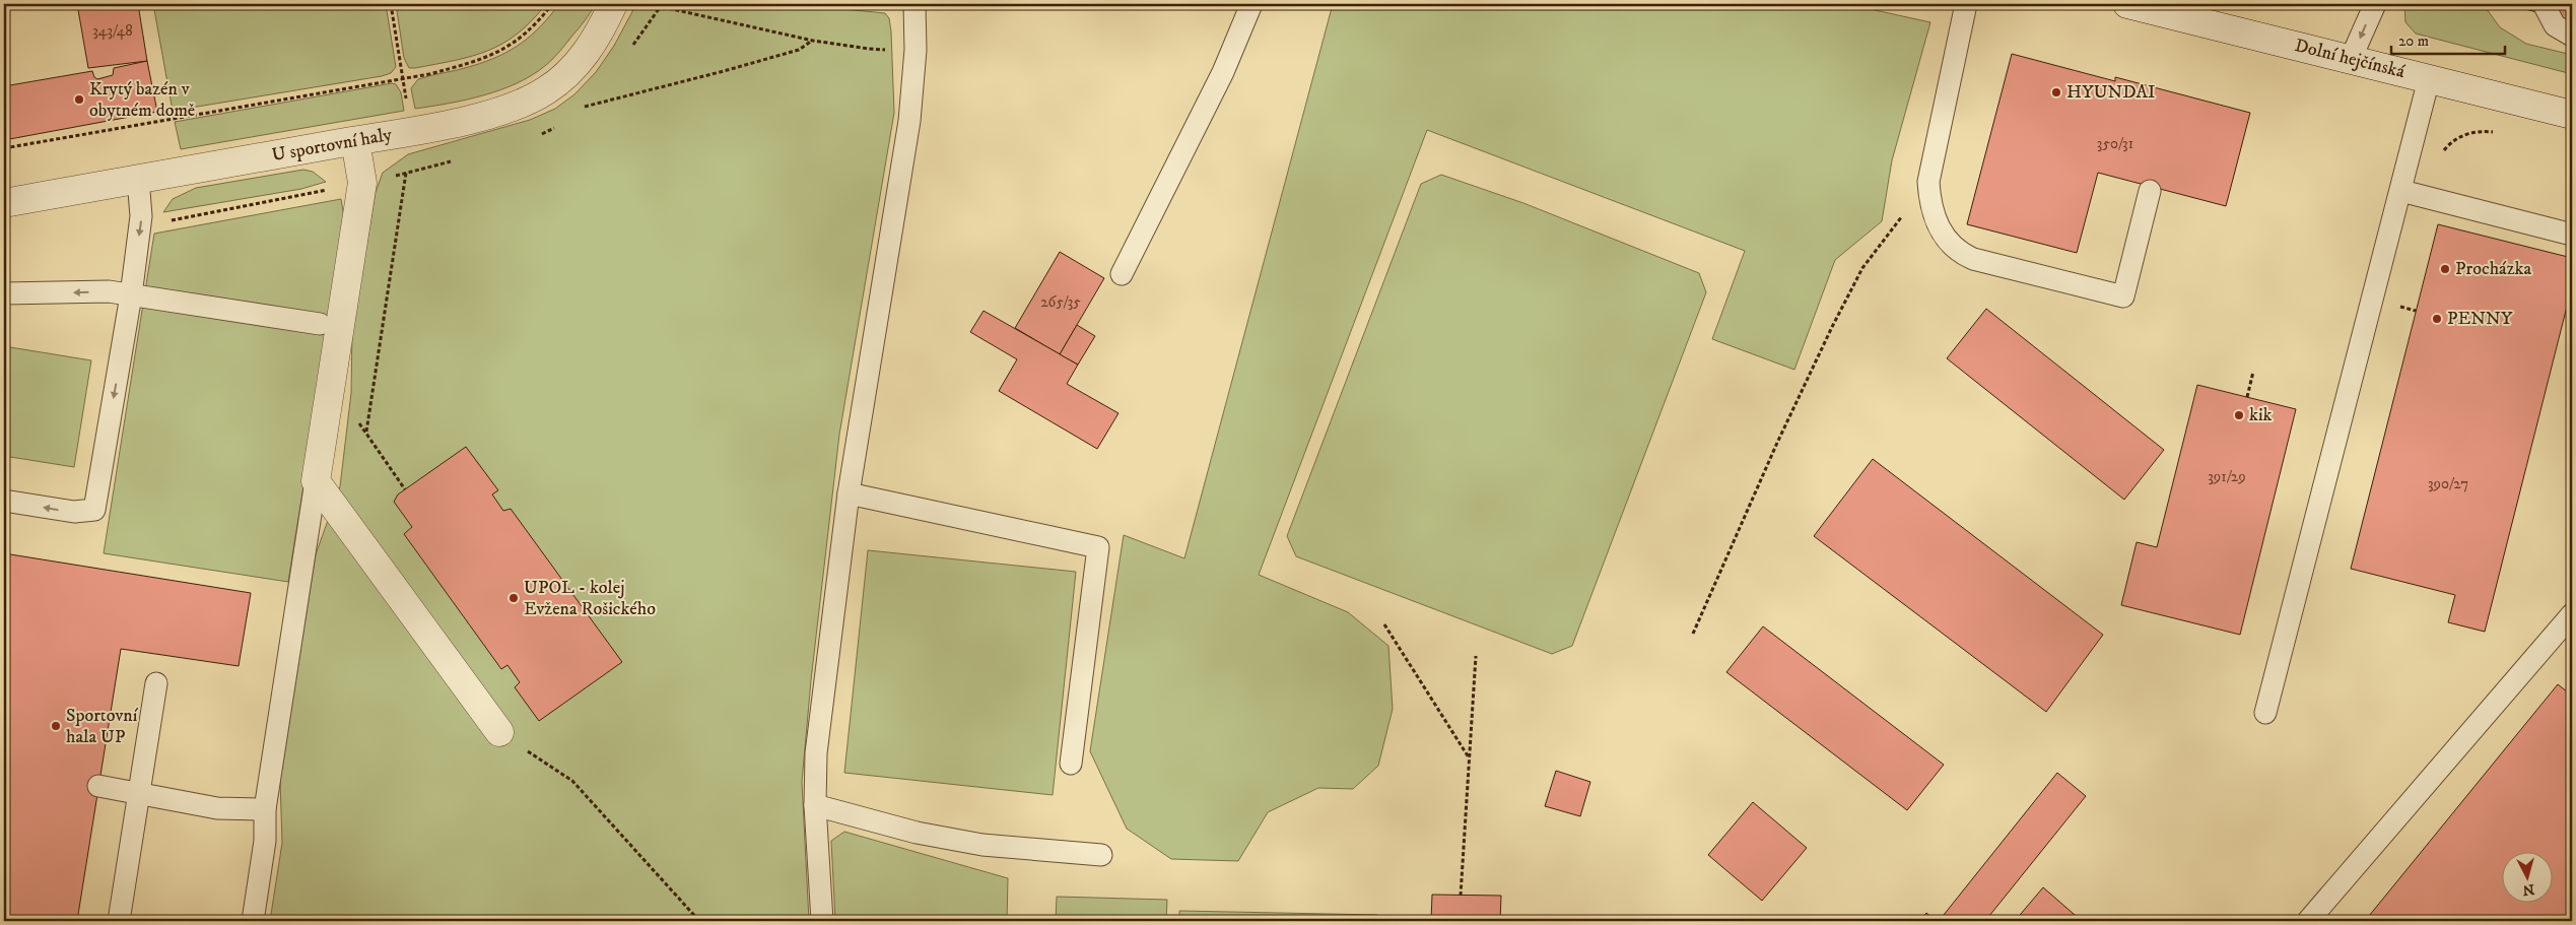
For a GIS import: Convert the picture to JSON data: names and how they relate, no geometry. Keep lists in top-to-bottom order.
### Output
{
  "streets": {
    "street": ["Dolní hejčínská", "U sportovní haly"]
  },
  "places": [
    "HYUNDAI",
    "Krytý bazén v obytném domě",
    "Procházka",
    "PENNY",
    "kik",
    "UPOL - kolej Evžena Rošického",
    "Sportovní hala UP"
  ],
  "house_numbers": [
    "343/48",
    "350/31",
    "265/35",
    "391/29",
    "390/27"
  ],
  "scale_bar": "20 m",
  "north": "bottom"
}
